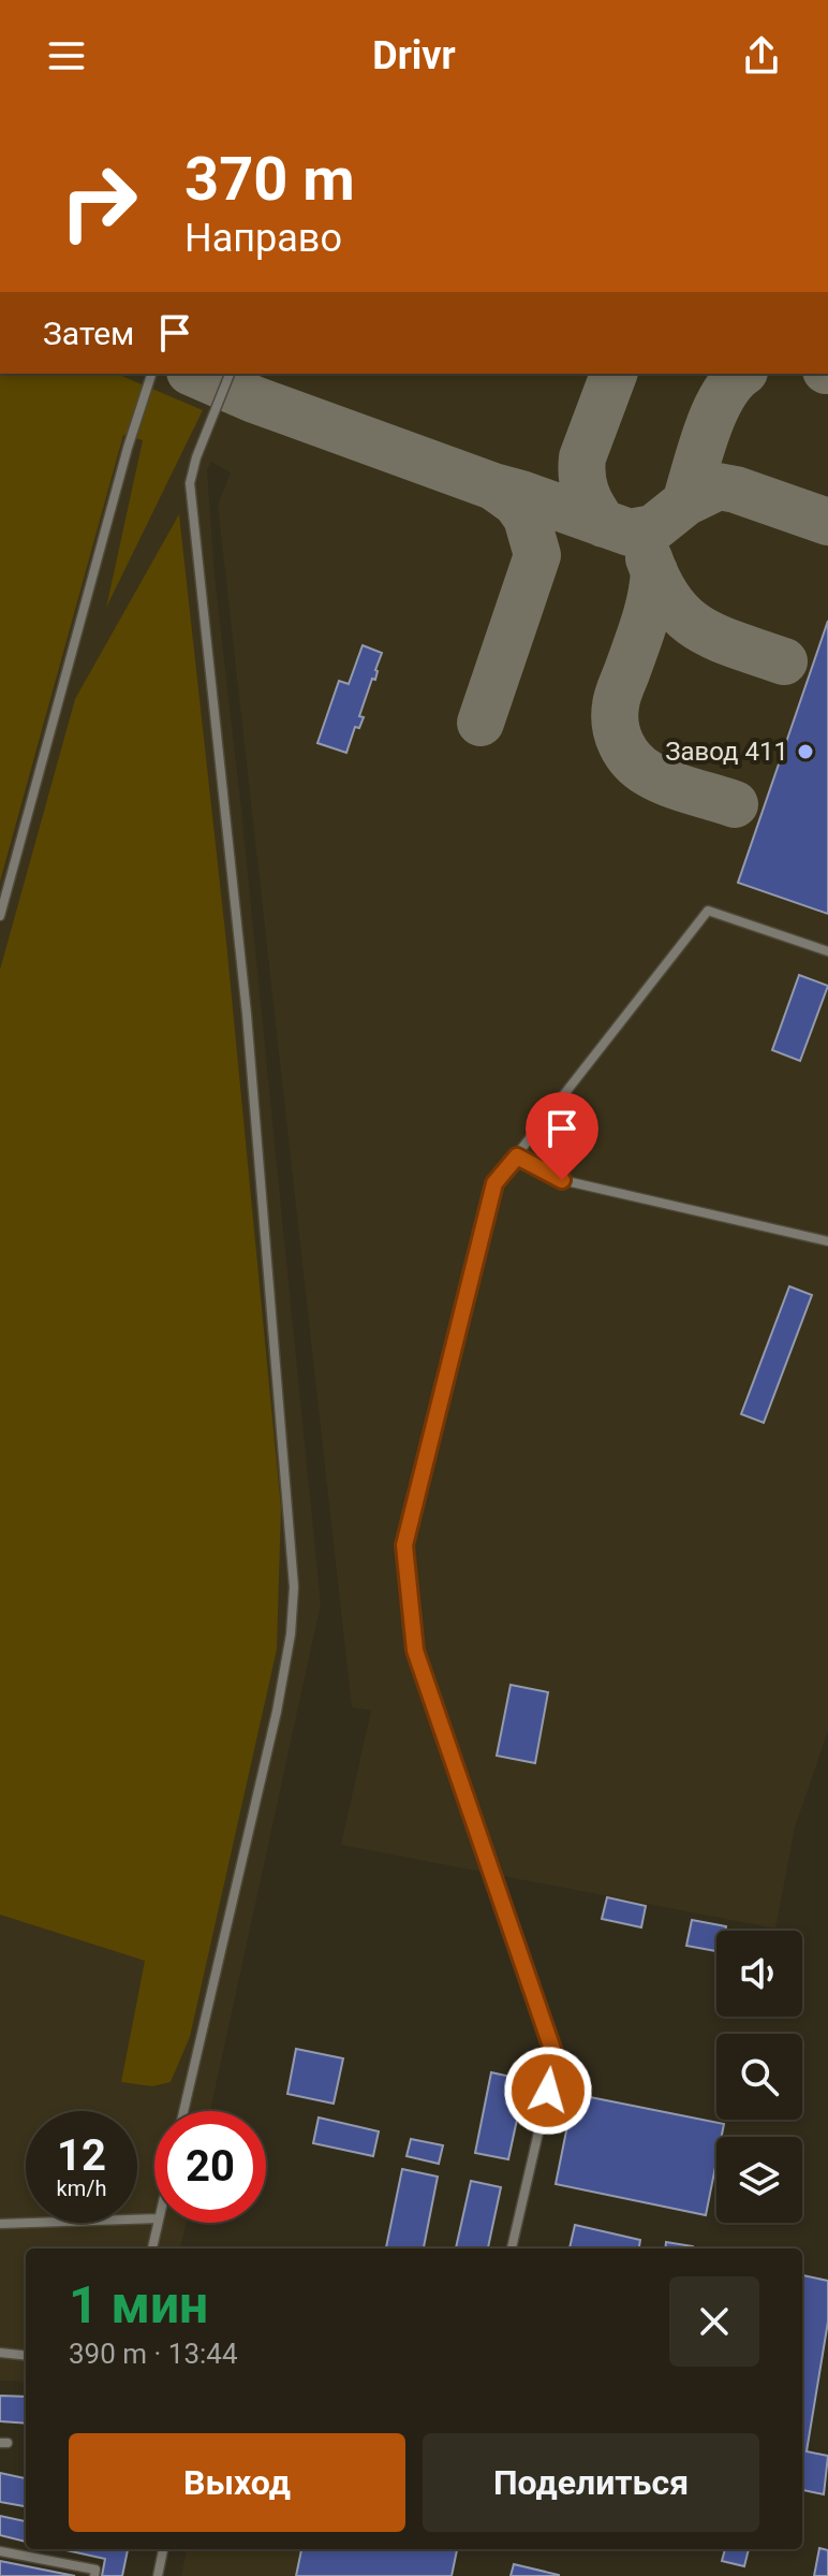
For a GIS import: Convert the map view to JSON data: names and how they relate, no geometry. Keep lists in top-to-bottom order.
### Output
{
  "places": ["Завод 411"],
  "page": {
    "header": "Drivr",
    "turn": ["370 m", "Направо"],
    "then": "Затем",
    "speed": "12 km/h",
    "limit": "20",
    "heading": ["1 мин", "390 m · 13:44"],
    "buttons": ["Выход", "Поделиться"]
  }
}
